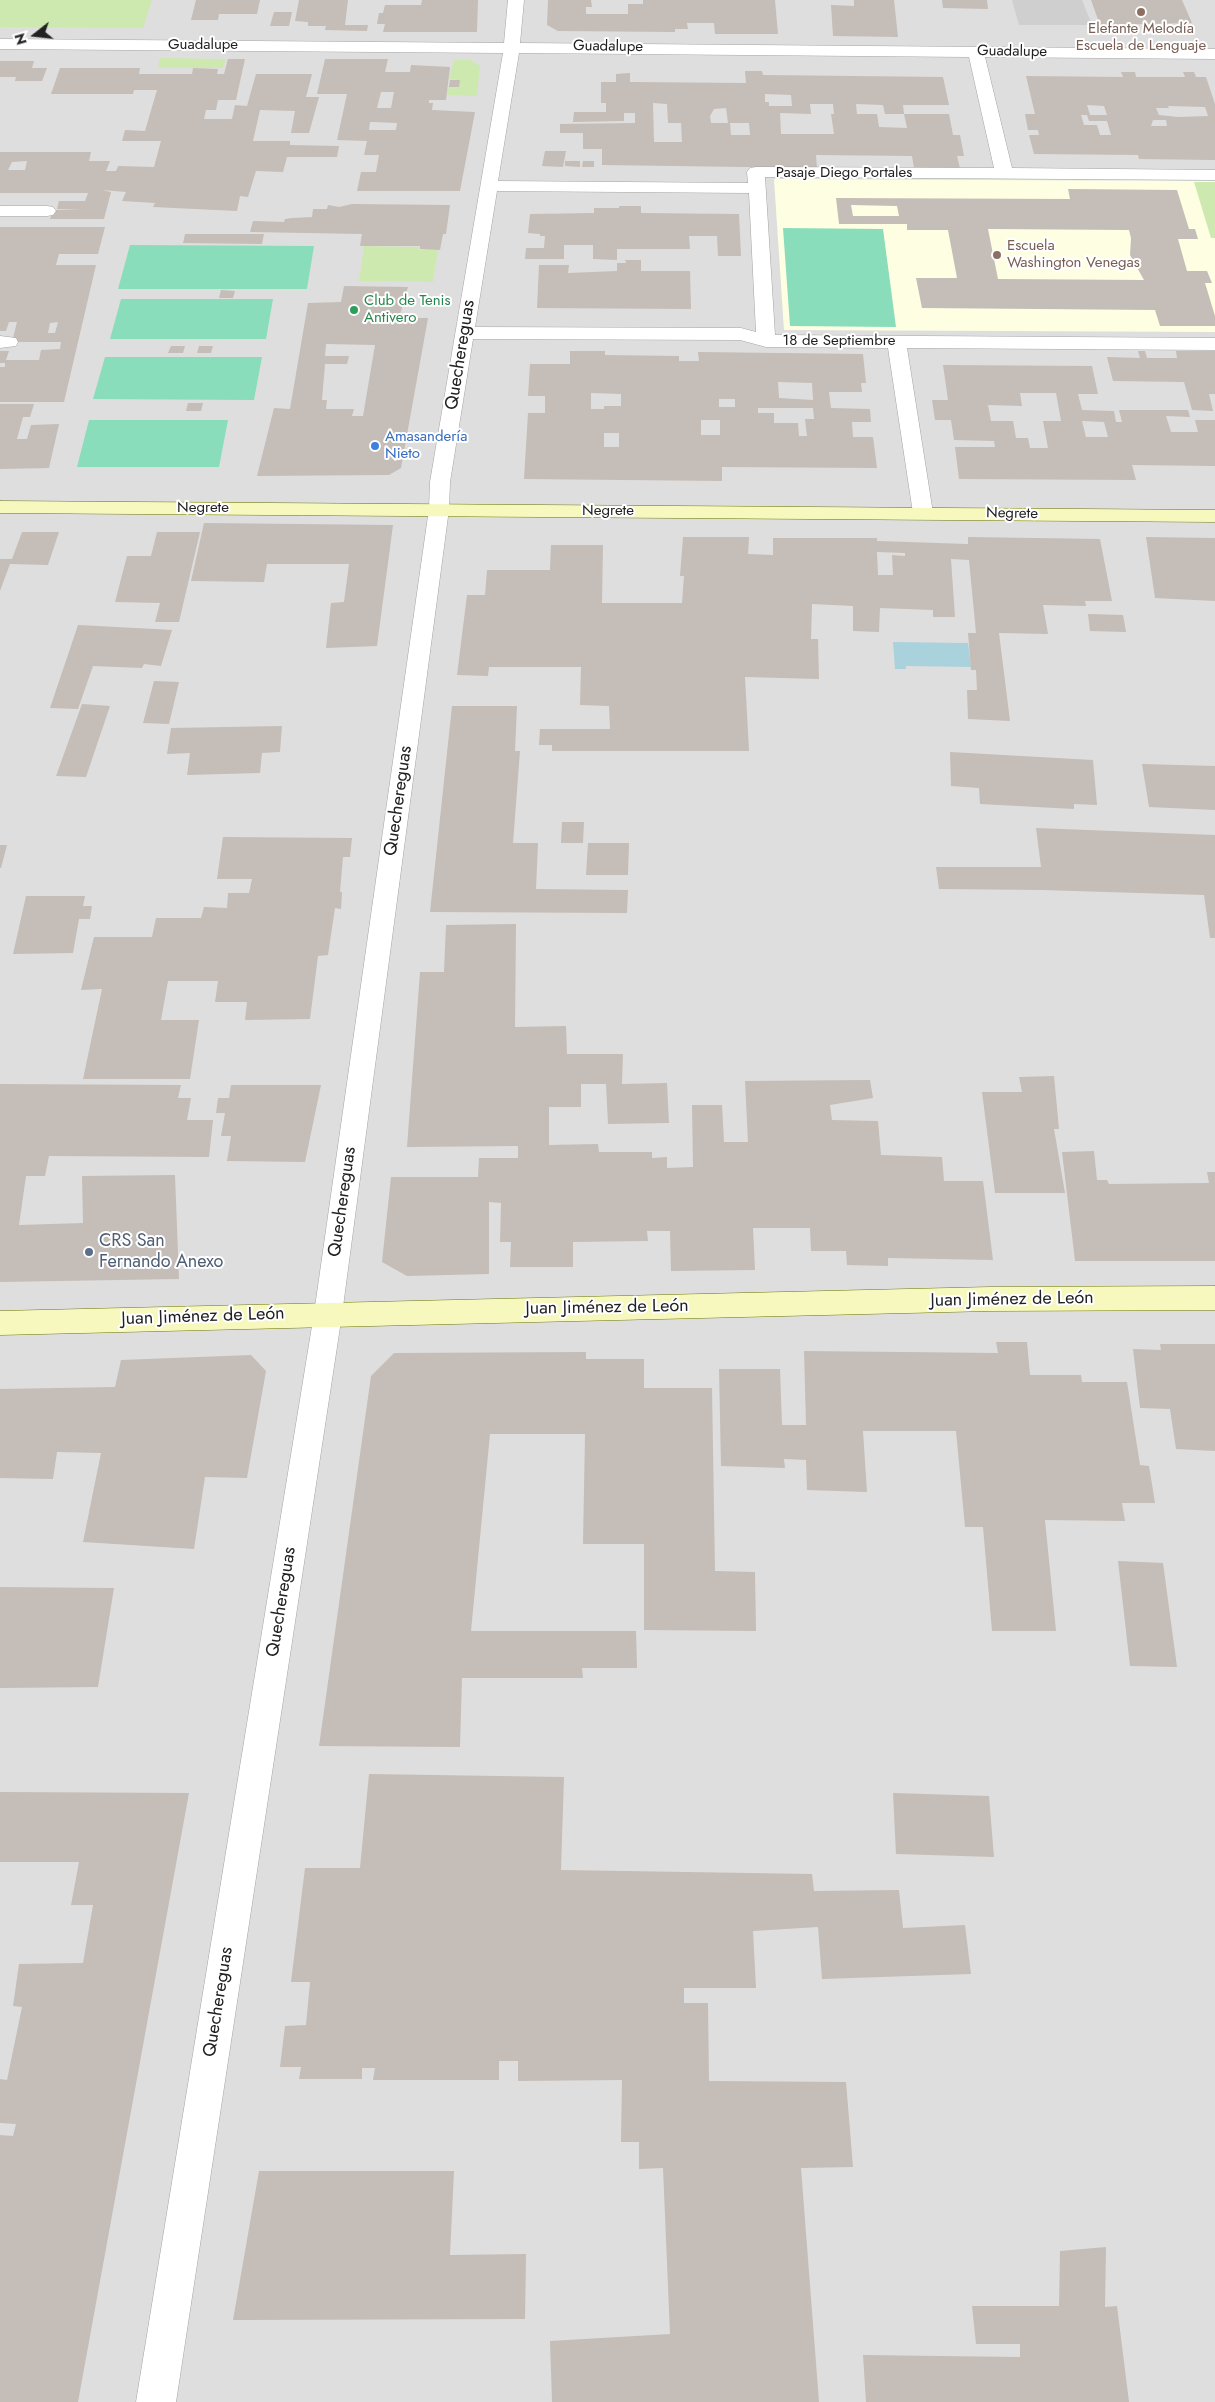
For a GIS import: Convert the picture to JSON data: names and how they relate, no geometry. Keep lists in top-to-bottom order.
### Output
{
  "streets": {
    "main road": ["Negrete", "Juan Jiménez de León"],
    "street": [
      "Guadalupe",
      "Pasaje Diego Portales",
      "18 de Septiembre",
      "Quechereguas"
    ]
  },
  "crossings": [
    ["Guadalupe", "Quechereguas"],
    ["Pasaje Diego Portales", "Quechereguas"],
    ["18 de Septiembre", "Quechereguas"],
    ["Quechereguas", "Negrete"],
    ["Quechereguas", "Juan Jiménez de León"]
  ],
  "places": [
    "Elefante Melodía Escuela de Lenguaje",
    "Escuela Washington Venegas",
    "Club de Tenis Antivero",
    "Amasandería Nieto",
    "CRS San Fernando Anexo"
  ],
  "north": "left"
}
